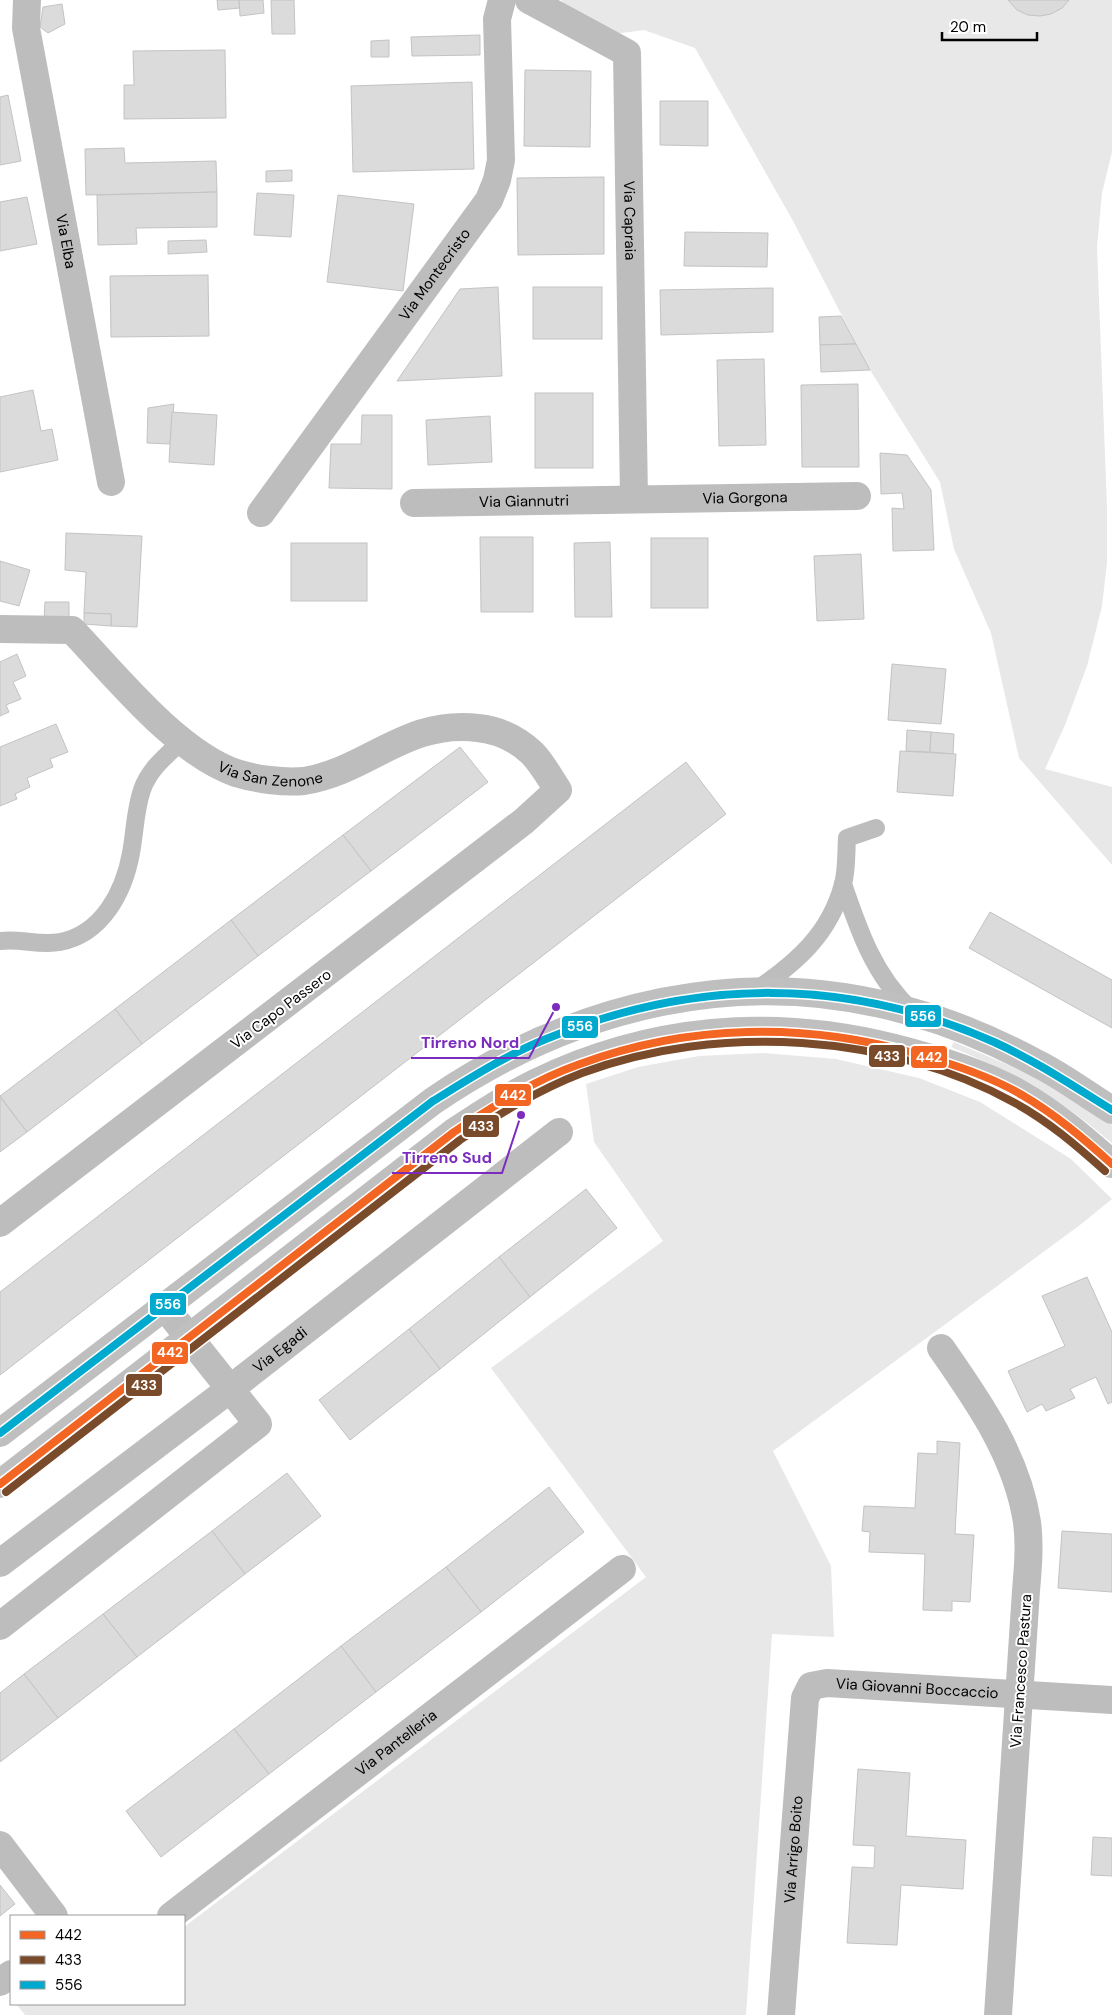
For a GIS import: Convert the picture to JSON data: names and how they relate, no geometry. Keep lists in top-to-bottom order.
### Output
{
  "streets": {
    "street": [
      "Via Capraia",
      "Via Elba",
      "Via Montecristo",
      "Via Gorgona",
      "Via Giannutri",
      "Via San Zenone",
      "Via Capo Passero",
      "Via Egadi",
      "Via Francesco Pastura",
      "Via Giovanni Boccaccio",
      "Via Pantelleria",
      "Via Arrigo Boito"
    ]
  },
  "crossings": [
    ["Via Capraia", "Via Gorgona"],
    ["Via Capraia", "Via Giannutri"],
    ["Via Gorgona", "Via Giannutri"],
    ["Via San Zenone", "Via Capo Passero"],
    ["Via Francesco Pastura", "Via Giovanni Boccaccio"],
    ["Via Giovanni Boccaccio", "Via Arrigo Boito"]
  ],
  "places": ["Tirreno Nord", "Tirreno Sud"],
  "lines": ["transit line 556", "transit line 442", "transit line 433"],
  "legend": ["442", "433", "556"],
  "scale_bar": "20 m"
}
